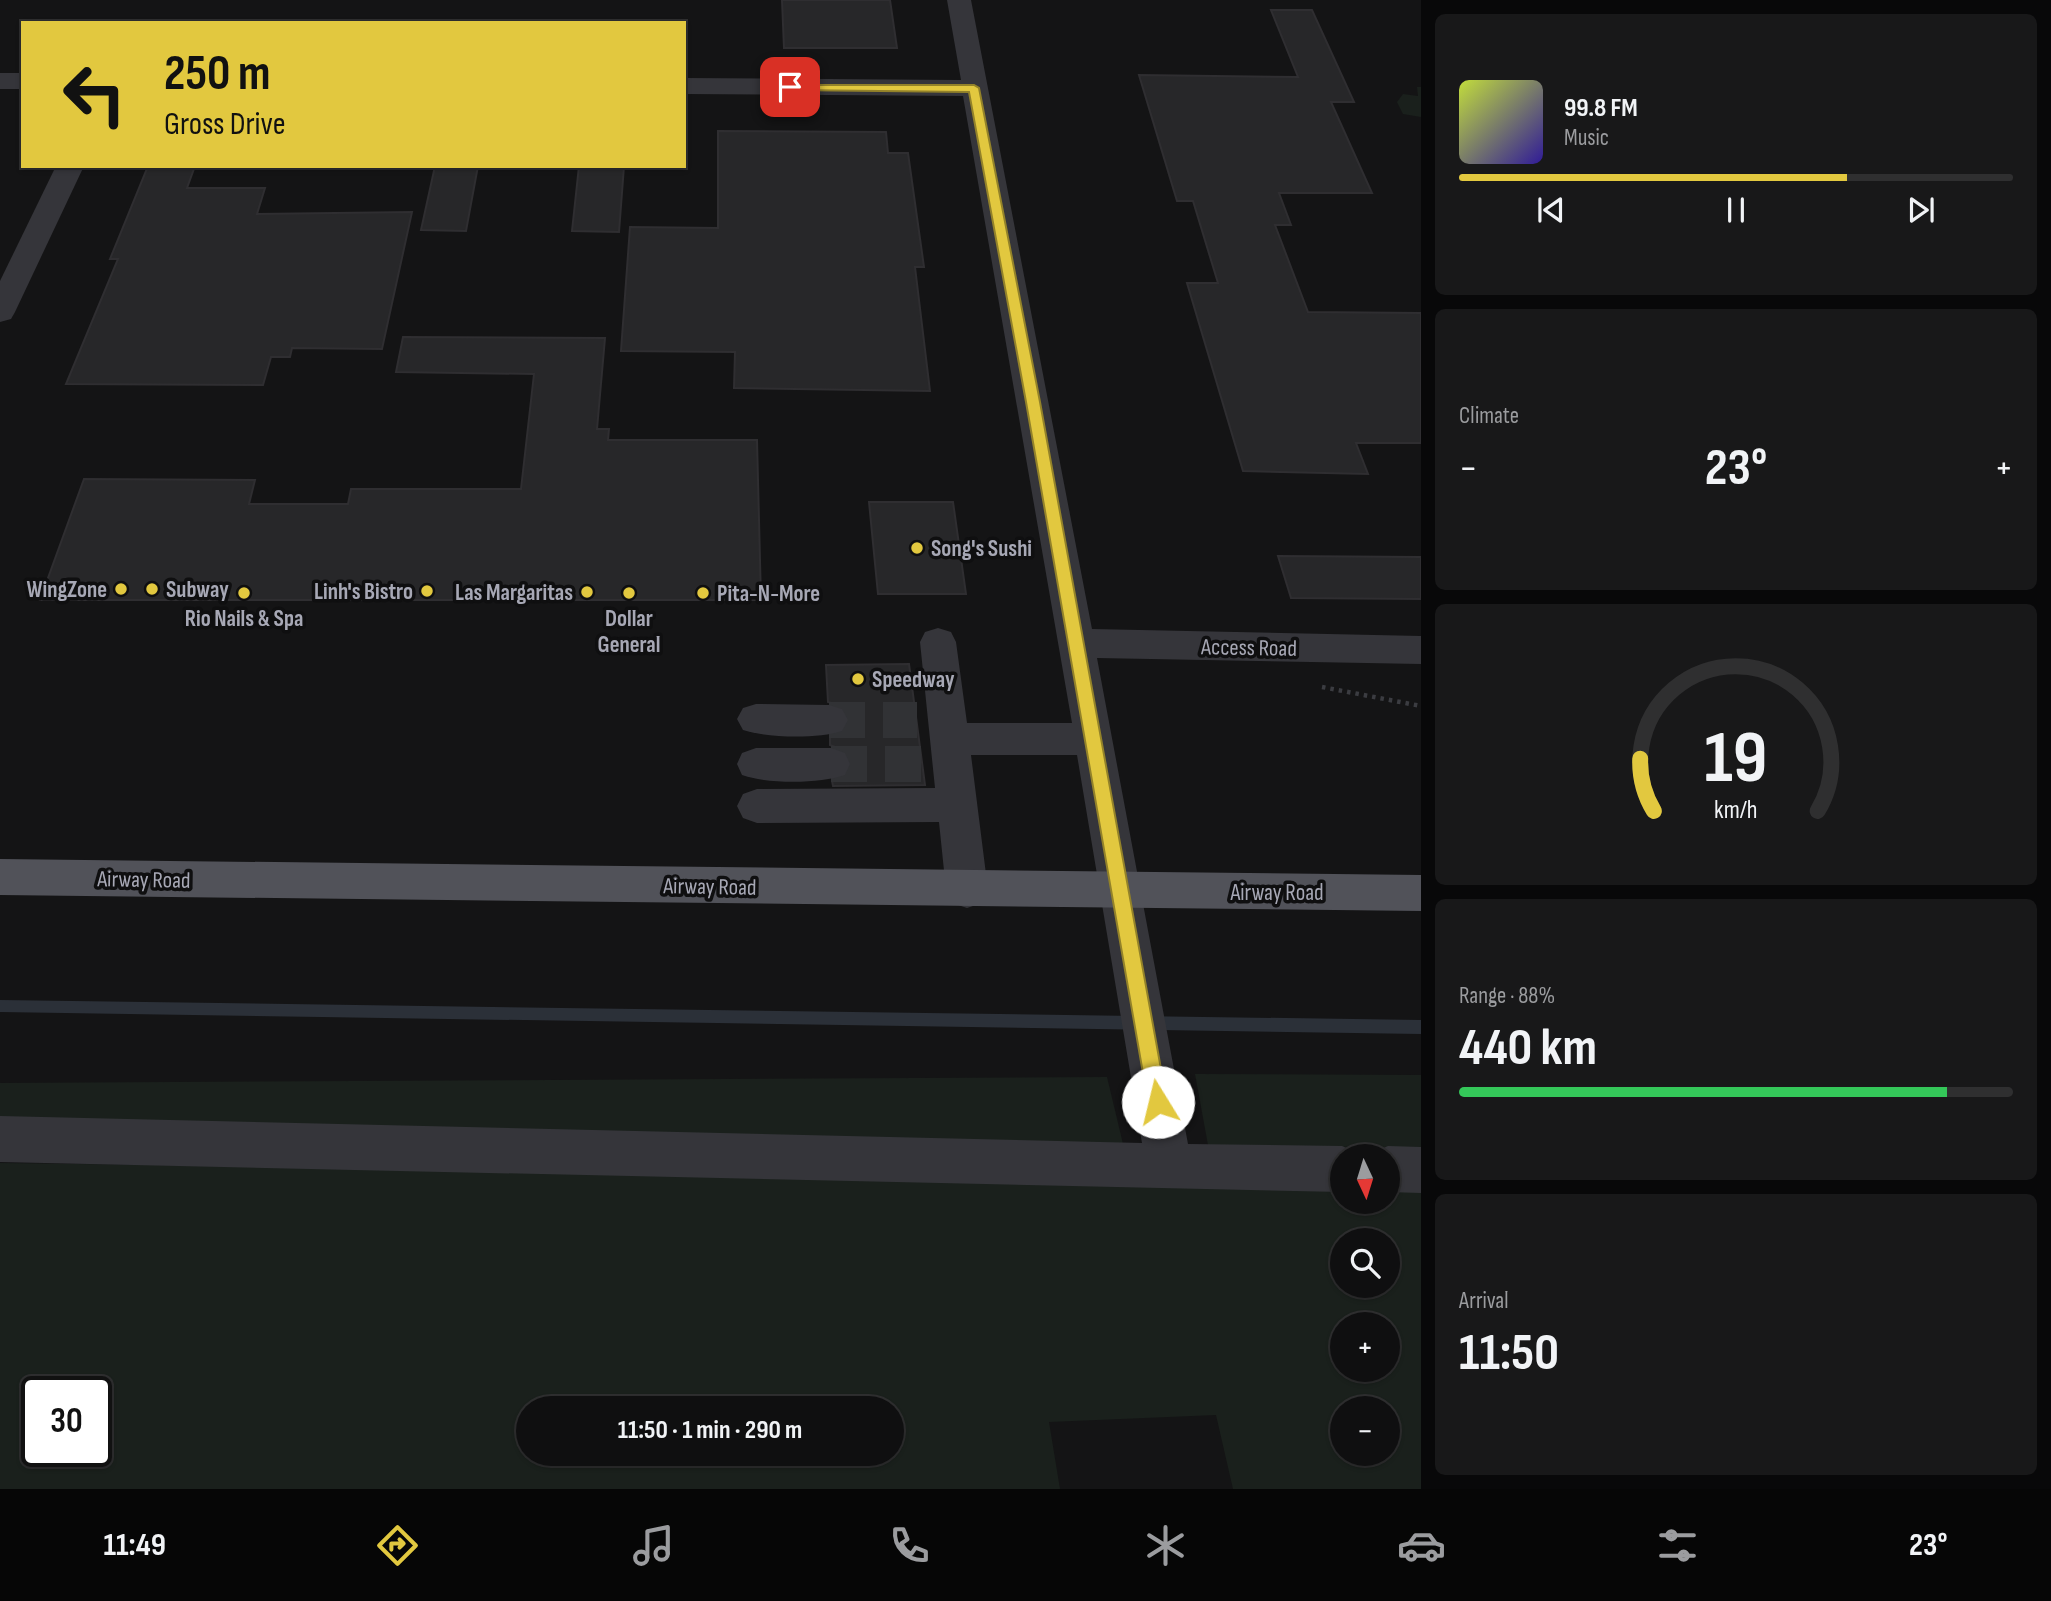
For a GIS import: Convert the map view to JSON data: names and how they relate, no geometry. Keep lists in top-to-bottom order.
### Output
{
  "streets": {
    "main road": ["Airway Road"],
    "street": ["Access Road"]
  },
  "places": [
    "Song's Sushi",
    "WingZone",
    "Subway",
    "Linh's Bistro",
    "Las Margaritas",
    "Rio Nails & Spa",
    "Dollar General",
    "Pita-N-More",
    "Speedway"
  ],
  "north": "bottom",
  "page": {
    "turn": ["250 m", "Gross Drive"],
    "song": ["99.8 FM", "Music"],
    "tile": [
      "Climate",
      ["Range · 88%", "440 km"],
      ["Arrival", "11:50"]
    ],
    "heat": ["−", "23°", "+"],
    "map_buttons": ["+", "−"],
    "limit": "30",
    "trip": "11:50 · 1 min · 290 m",
    "tabs": ["11:49", "23°"],
    "gauge": ["19", "km/h"]
  }
}
